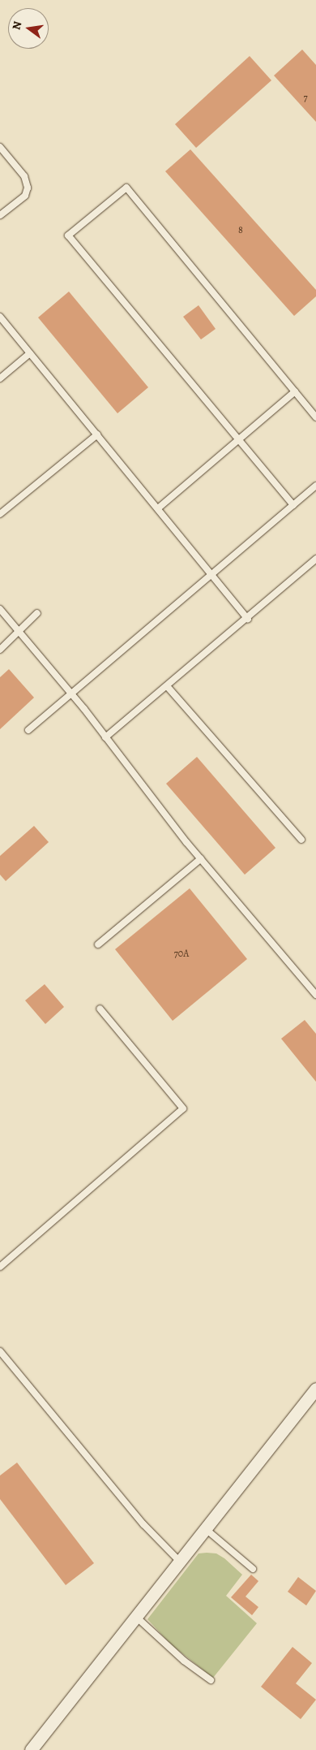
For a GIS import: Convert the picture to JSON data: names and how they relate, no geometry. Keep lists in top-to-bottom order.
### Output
{
  "house_numbers": ["7", "8", "70А"],
  "north": "left"
}
